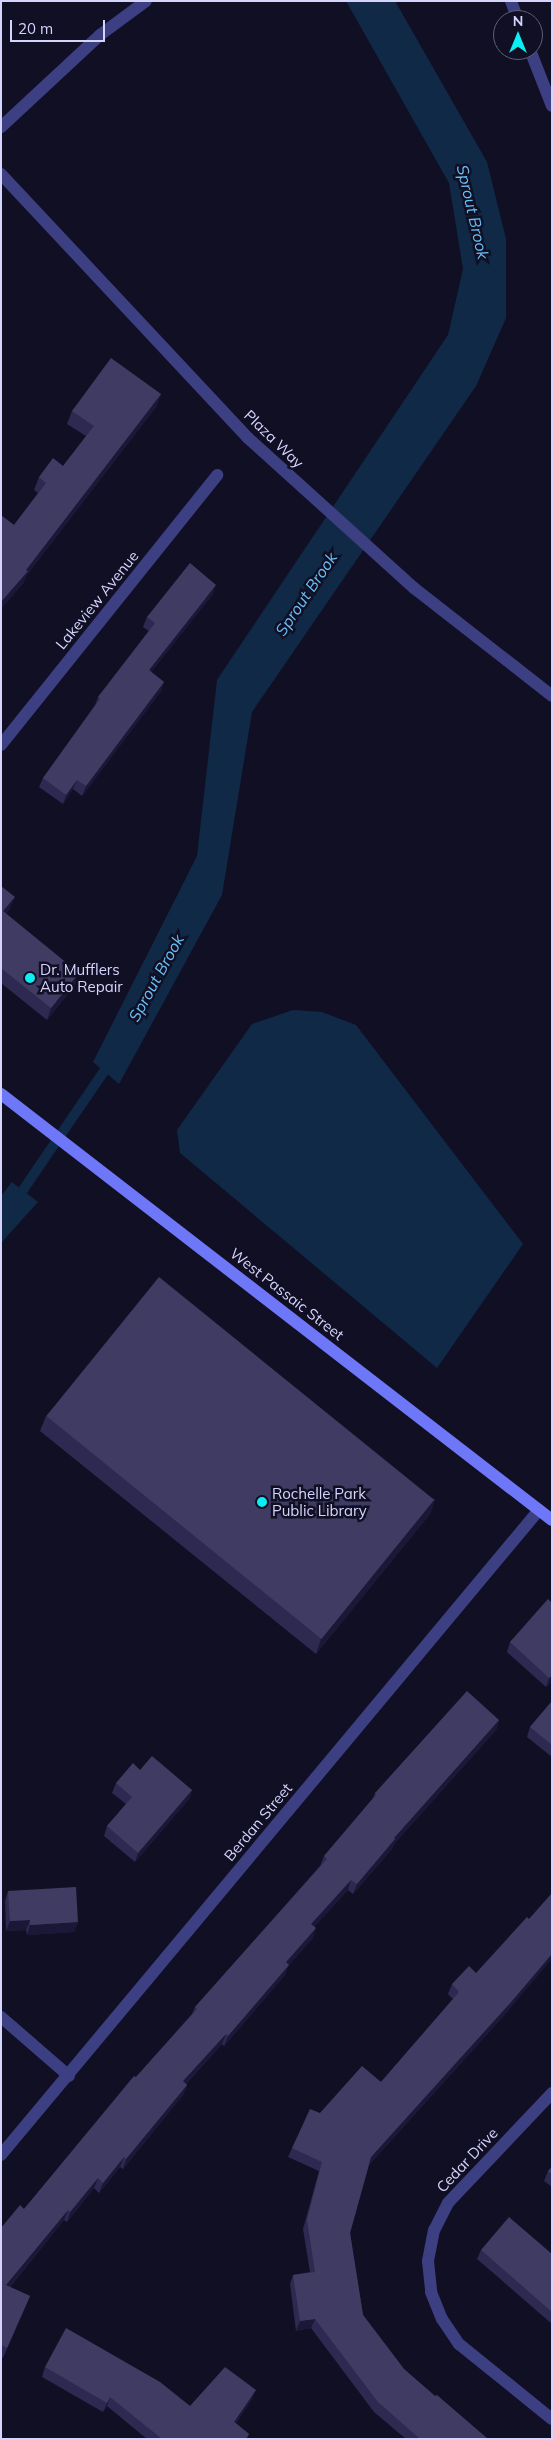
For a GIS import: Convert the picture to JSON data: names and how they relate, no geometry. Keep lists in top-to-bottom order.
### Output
{
  "streets": {
    "main road": ["West Passaic Street"],
    "street": [
      "Plaza Way",
      "Lakeview Avenue",
      "Berdan Street",
      "Cedar Drive"
    ]
  },
  "crossings": [
    ["West Passaic Street", "Berdan Street"]
  ],
  "water": ["Sprout Brook"],
  "places": ["Dr. Mufflers Auto Repair", "Rochelle Park Public Library"],
  "scale_bar": "20 m",
  "north": "top"
}
